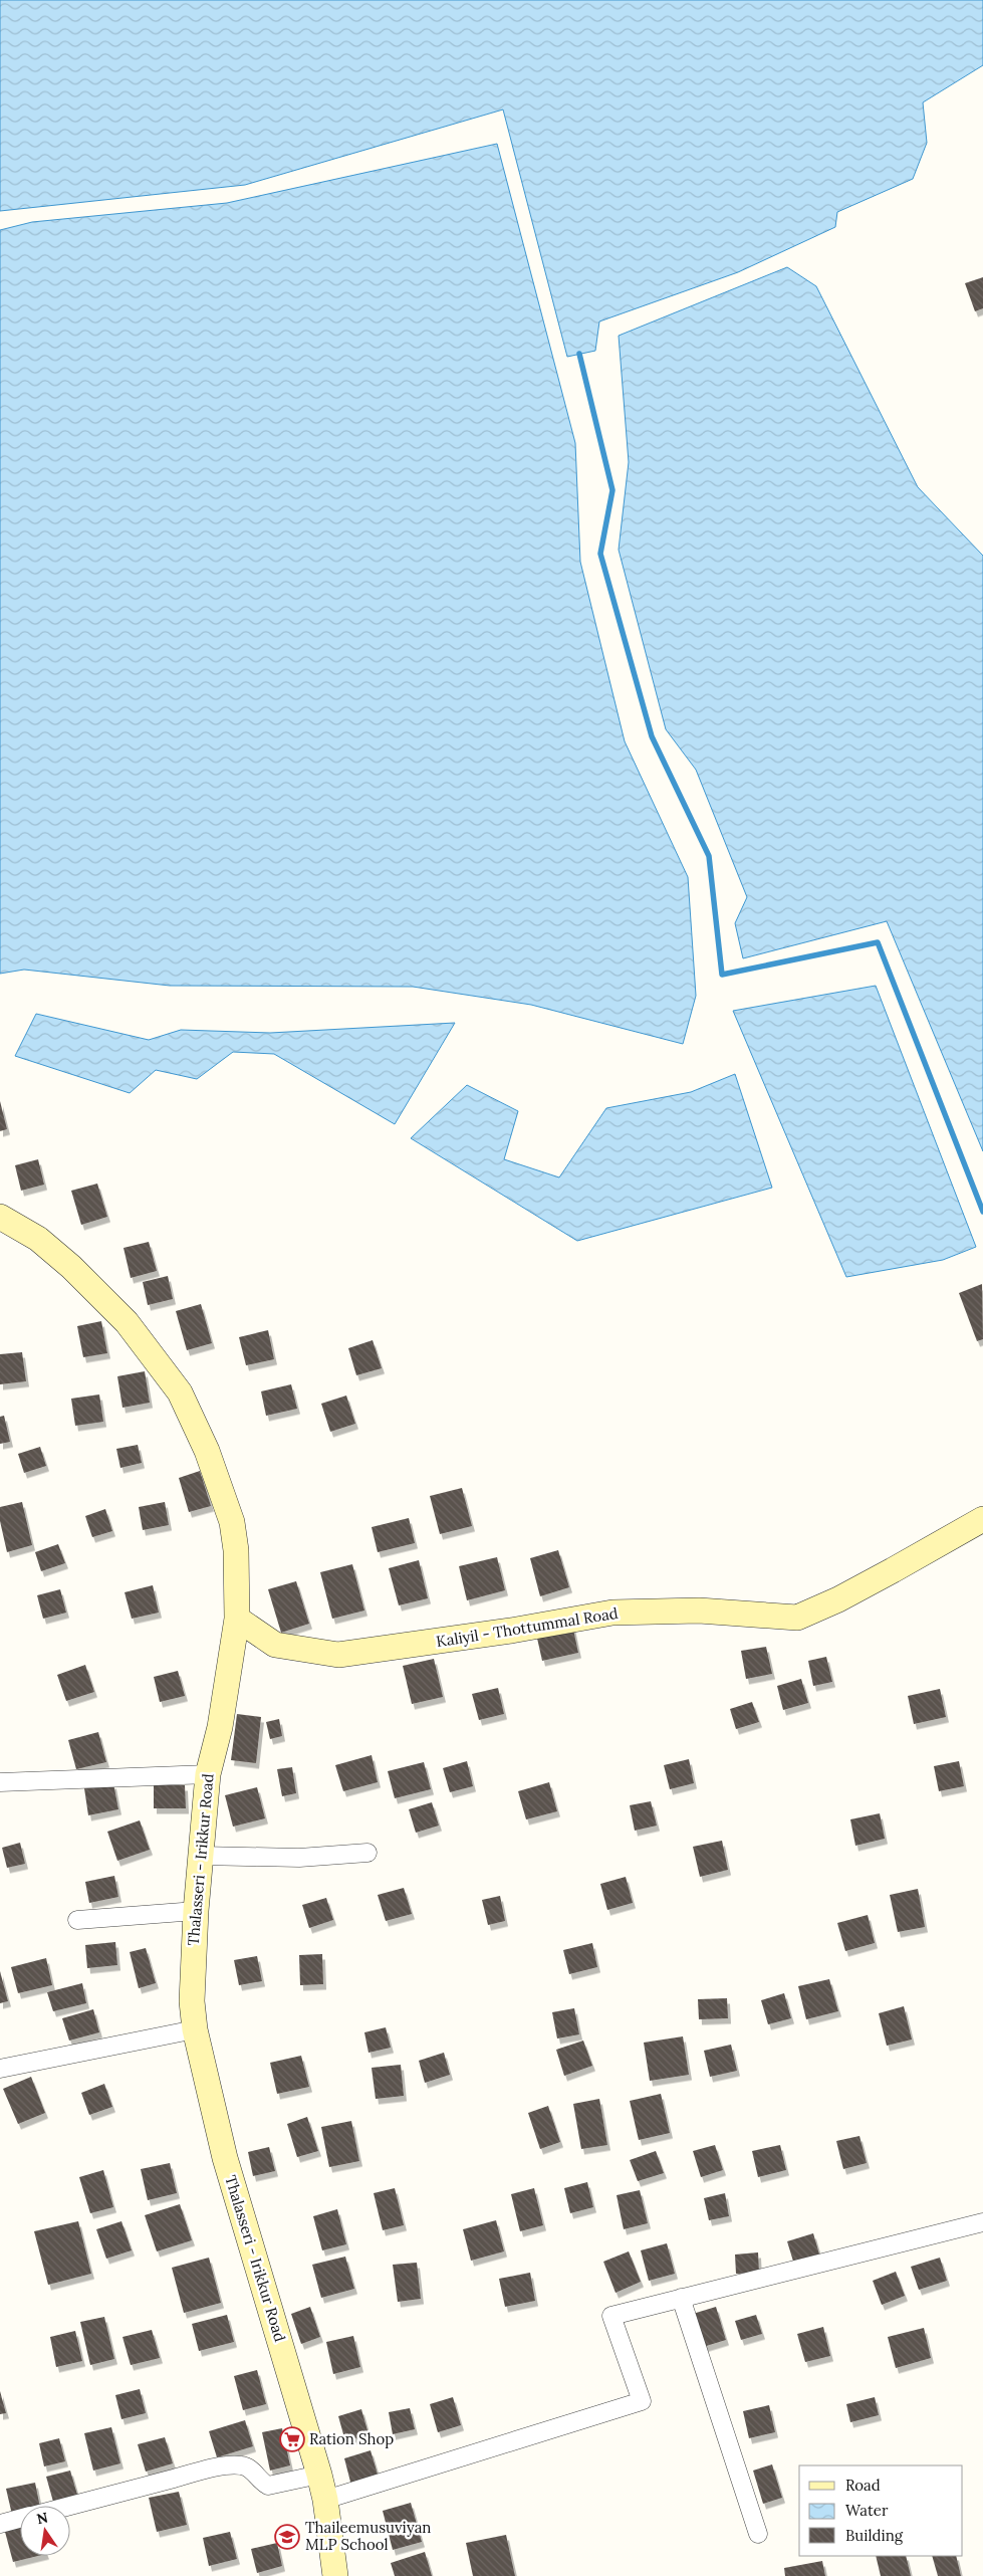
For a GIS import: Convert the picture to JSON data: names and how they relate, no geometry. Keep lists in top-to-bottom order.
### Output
{
  "streets": {
    "main road": ["Kaliyil - Thottummal Road", "Thalasseri - Irikkur Road"]
  },
  "crossings": [
    ["Kaliyil - Thottummal Road", "Thalasseri - Irikkur Road"]
  ],
  "places": {
    "supermarket": ["Ration Shop"],
    "school or university": ["Thaileemusuviyan MLP School"]
  },
  "legend": ["Road", "Water", "Building"],
  "north": "top"
}
